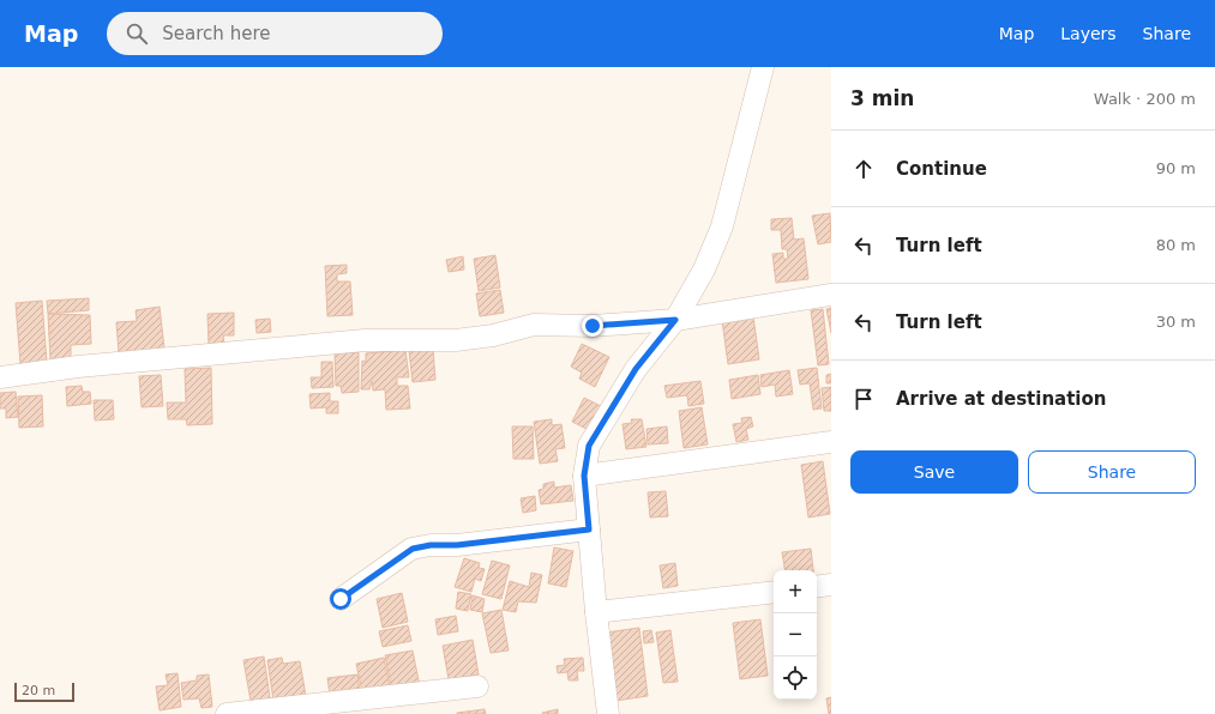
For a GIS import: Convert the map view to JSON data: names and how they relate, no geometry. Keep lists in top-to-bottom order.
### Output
{
  "scale_bar": "20 m",
  "page": {
    "header": "Map",
    "search": "Search here",
    "nav": ["Map", "Layers", "Share"],
    "heading": ["3 min", "Walk · 200 m"],
    "list": [
      ["Continue", "90 m"],
      ["Turn left", "80 m"],
      ["Turn left", "30 m"],
      "Arrive at destination"
    ],
    "buttons": ["Save", "Share"],
    "map_buttons": ["+", "−"],
    "scale": "20 m"
  }
}
